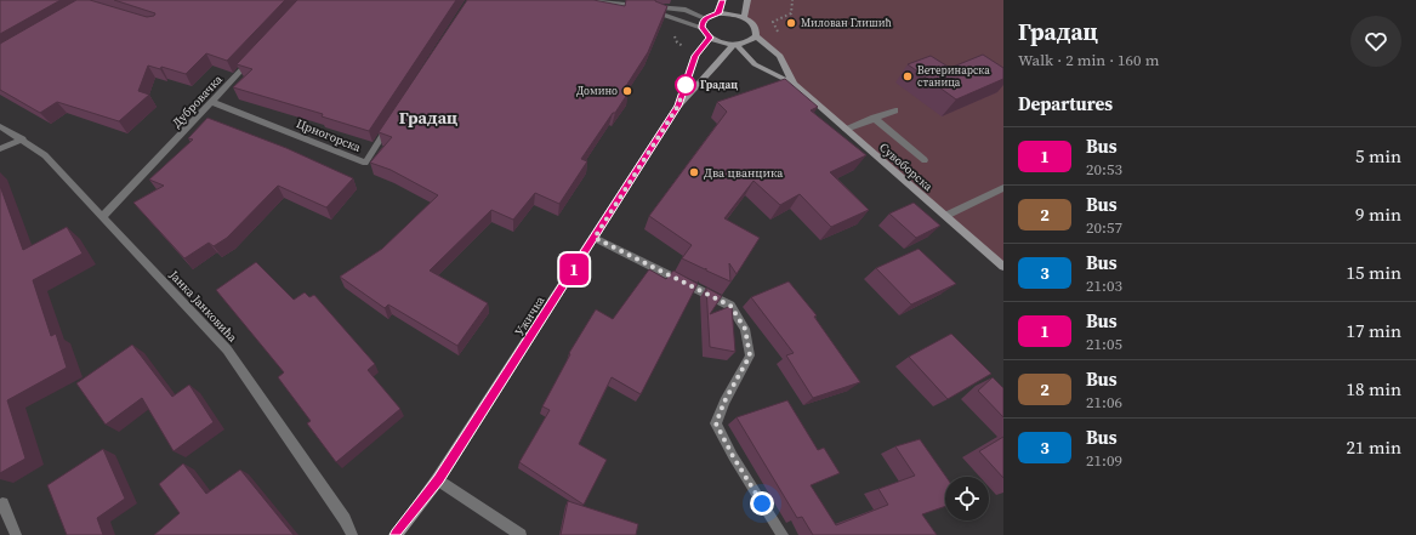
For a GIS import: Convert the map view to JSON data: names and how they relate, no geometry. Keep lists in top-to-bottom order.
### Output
{
  "streets": {
    "main road": ["Сувоборска", "Ужичка"],
    "street": ["Дубровачка", "Црногорска", "Јанка Јанковића"]
  },
  "crossings": [
    ["Дубровачка", "Црногорска"],
    ["Дубровачка", "Јанка Јанковића"],
    ["Сувоборска", "Ужичка"]
  ],
  "districts": ["Градац"],
  "places": [
    "Милован Глишић",
    "Ветеринарска станица",
    "Градац",
    "Домино",
    "Два цванцика"
  ],
  "lines": ["bus line 1"],
  "page": {
    "on_map": "1",
    "heading": [
      ["Градац", "Walk · 2 min · 160 m"],
      "Departures"
    ],
    "list": [
      {
        "mark": "1",
        "name": "Bus",
        "note": "20:53",
        "value": "5 min"
      },
      {
        "mark": "2",
        "name": "Bus",
        "note": "20:57",
        "value": "9 min"
      },
      {
        "mark": "3",
        "name": "Bus",
        "note": "21:03",
        "value": "15 min"
      },
      {
        "mark": "1",
        "name": "Bus",
        "note": "21:05",
        "value": "17 min"
      },
      {
        "mark": "2",
        "name": "Bus",
        "note": "21:06",
        "value": "18 min"
      },
      {
        "mark": "3",
        "name": "Bus",
        "note": "21:09",
        "value": "21 min"
      }
    ]
  }
}
